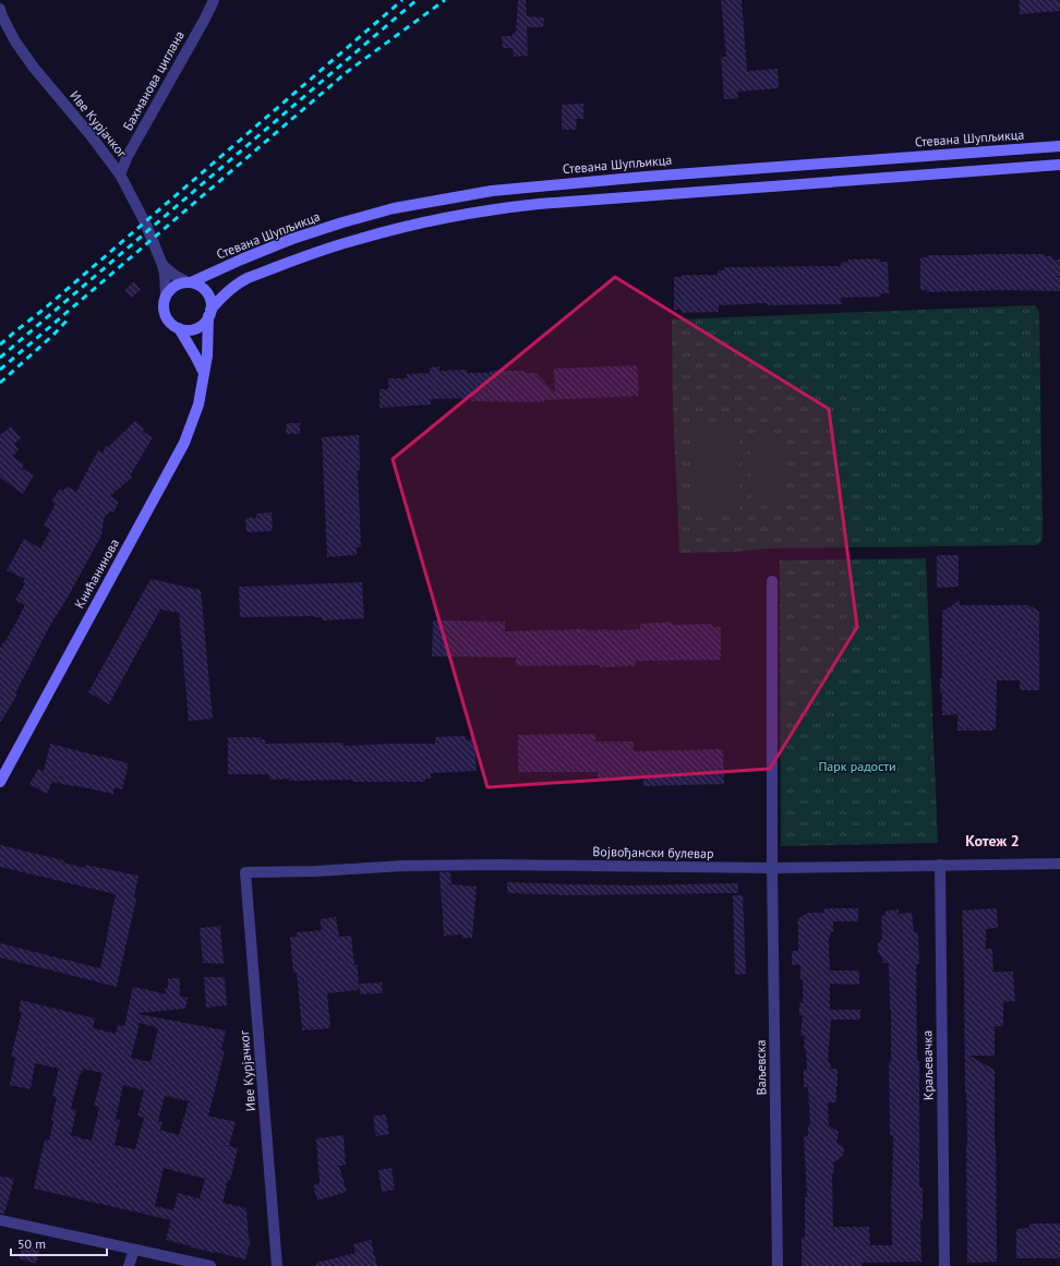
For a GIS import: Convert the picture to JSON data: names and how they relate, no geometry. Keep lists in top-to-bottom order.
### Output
{
  "streets": {
    "main road": ["Стевана Шупљикца", "Книћанинова"],
    "street": [
      "Бахманова циглана",
      "Иве Курјачког",
      "Војвођански булевар",
      "Краљевачка",
      "Ваљевска"
    ]
  },
  "crossings": [
    ["Бахманова циглана", "Иве Курјачког"],
    ["Иве Курјачког", "Стевана Шупљикца"],
    ["Иве Курјачког", "Книћанинова"],
    ["Иве Курјачког", "Војвођански булевар"],
    ["Стевана Шупљикца", "Книћанинова"],
    ["Војвођански булевар", "Краљевачка"],
    ["Војвођански булевар", "Ваљевска"]
  ],
  "districts": ["Котеж 2"],
  "parks": ["Парк радости"],
  "scale_bar": "50 m"
}
